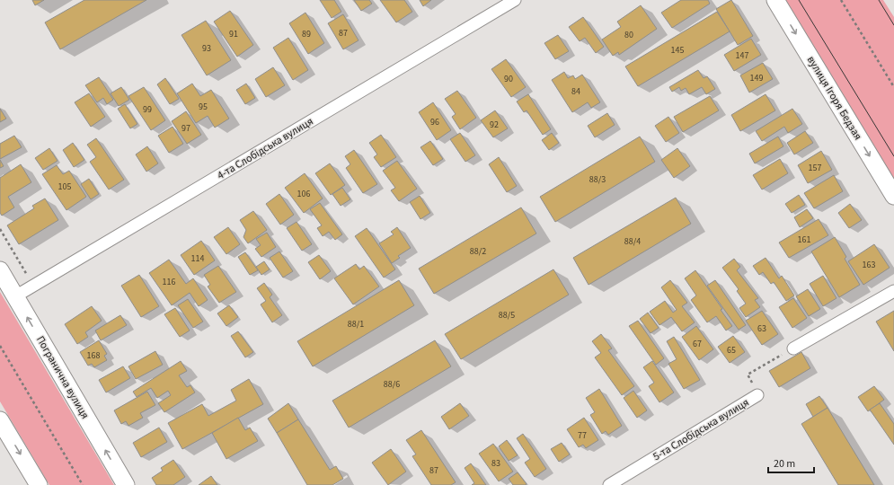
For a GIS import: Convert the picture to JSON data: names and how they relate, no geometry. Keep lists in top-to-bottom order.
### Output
{
  "streets": {
    "main road": ["вулиця Ігоря Бедзая", "Погранична вулиця"],
    "street": ["4-та Слобідська вулиця", "5-та Слобідська вулиця"]
  },
  "crossings": [
    ["4-та Слобідська вулиця", "Погранична вулиця"]
  ],
  "one_way": ["вулиця Ігоря Бедзая"],
  "house_numbers": [
    "87",
    "91",
    "89",
    "80",
    "93",
    "145",
    "147",
    "149",
    "90",
    "84",
    "95",
    "99",
    "96",
    "92",
    "97",
    "157",
    "88/3",
    "105",
    "106",
    "161",
    "88/4",
    "88/2",
    "114",
    "163",
    "116",
    "88/5",
    "88/1",
    "63",
    "67",
    "65",
    "168",
    "88/6",
    "77",
    "83",
    "87"
  ],
  "scale_bar": "20 m"
}
